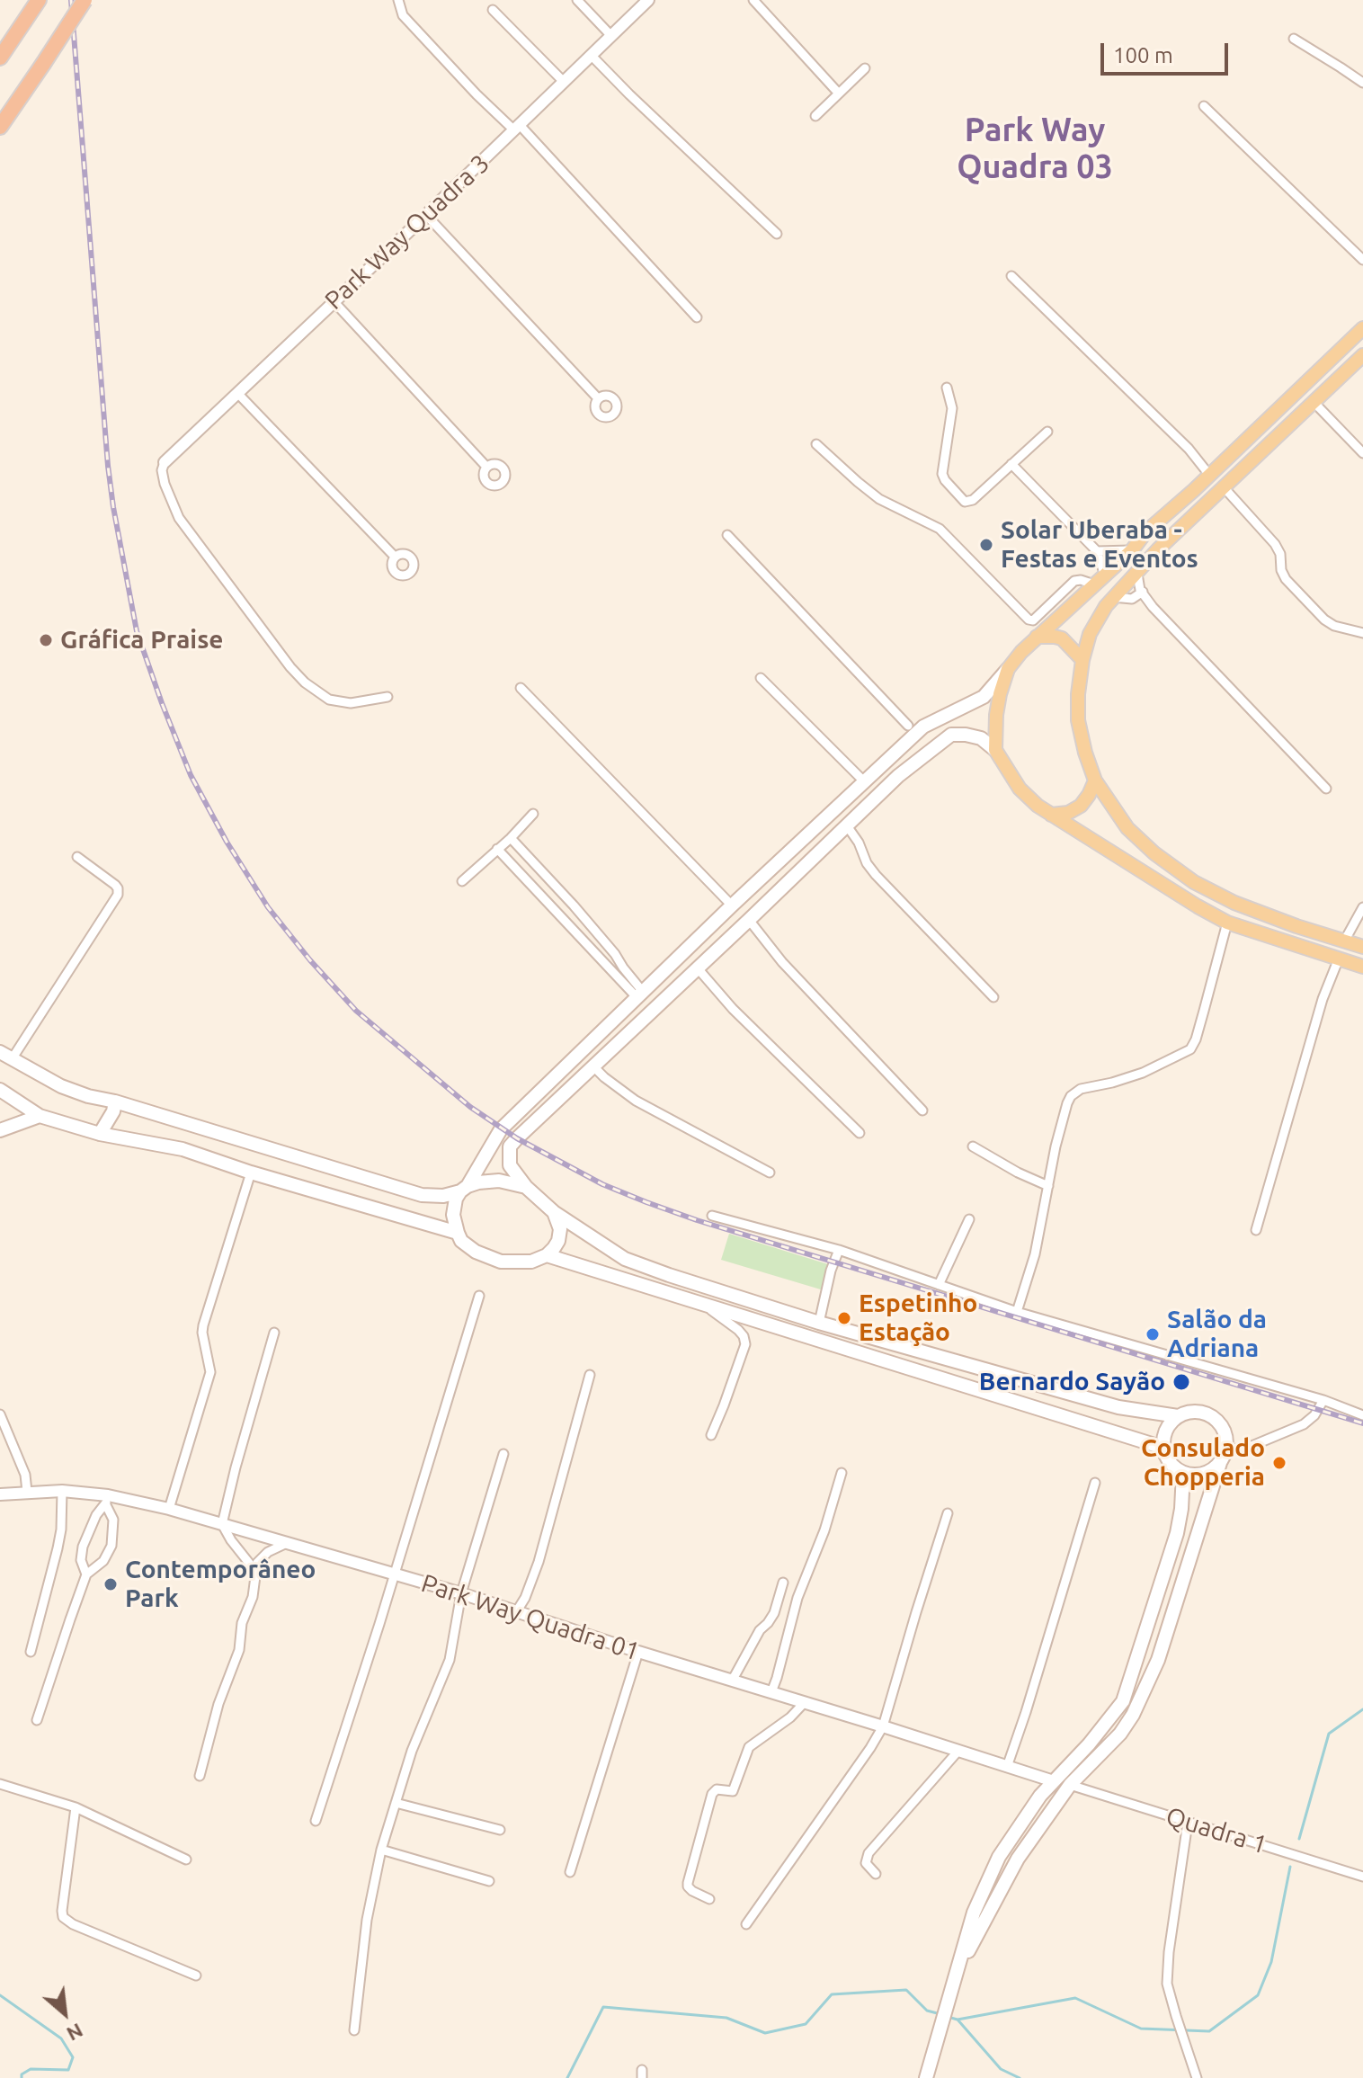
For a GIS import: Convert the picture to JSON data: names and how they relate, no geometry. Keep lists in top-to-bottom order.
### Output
{
  "streets": {
    "street": ["Park Way Quadra 3", "Park Way Quadra 01", "Quadra 1"]
  },
  "districts": ["Park Way Quadra 03"],
  "places": [
    "Solar Uberaba - Festas e Eventos",
    "Gráfica Praise",
    "Espetinho Estação",
    "Salão da Adriana",
    "Bernardo Sayão",
    "Consulado Chopperia",
    "Contemporâneo Park"
  ],
  "scale_bar": "100 m",
  "north": "bottom right"
}
